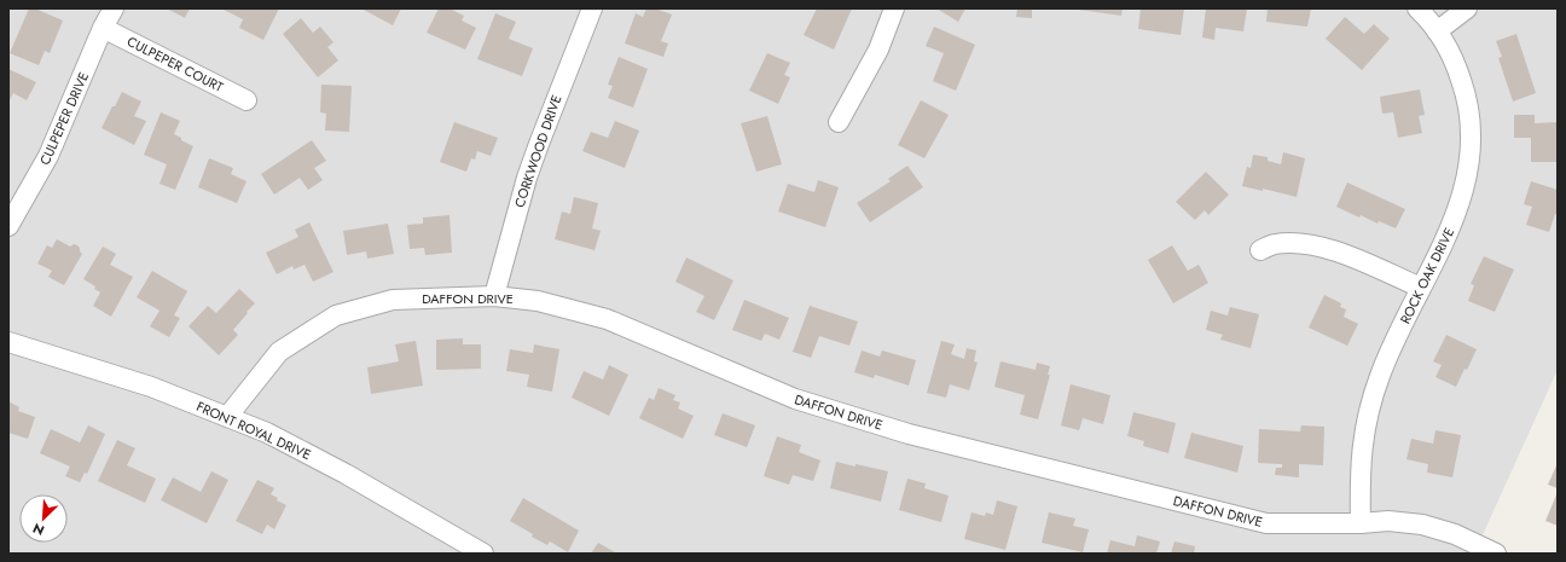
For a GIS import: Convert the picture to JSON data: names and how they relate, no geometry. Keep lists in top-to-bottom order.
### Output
{
  "streets": {
    "street": [
      "CULPEPER COURT",
      "CULPEPER DRIVE",
      "CORKWOOD DRIVE",
      "ROCK OAK DRIVE",
      "DAFFON DRIVE",
      "FRONT ROYAL DRIVE"
    ]
  },
  "crossings": [
    ["CULPEPER COURT", "CULPEPER DRIVE"],
    ["CORKWOOD DRIVE", "DAFFON DRIVE"],
    ["ROCK OAK DRIVE", "DAFFON DRIVE"],
    ["DAFFON DRIVE", "FRONT ROYAL DRIVE"]
  ],
  "north": "bottom left"
}
